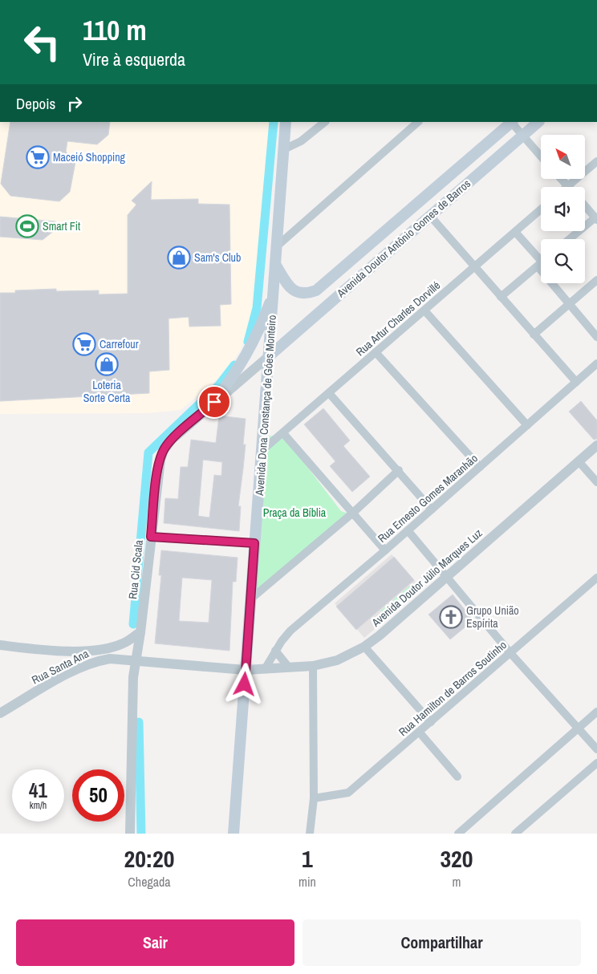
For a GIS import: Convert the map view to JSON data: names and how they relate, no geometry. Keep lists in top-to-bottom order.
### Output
{
  "streets": {
    "main road": ["Avenida Doutor Antônio Gomes de Barros", "Avenida Dona Constança de Góes Monteiro"],
    "street": [
      "Rua Artur Charles Dorvillé",
      "Rua Ernesto Gomes Maranhão",
      "Rua Cid Scala",
      "Avenida Doutor Júlio Marques Luz",
      "Rua Santa Ana",
      "Rua Hamilton de Barros Soutinho"
    ]
  },
  "crossings": [
    ["Avenida Doutor Antônio Gomes de Barros", "Avenida Dona Constança de Góes Monteiro"],
    ["Avenida Doutor Antônio Gomes de Barros", "Rua Cid Scala"],
    ["Rua Artur Charles Dorvillé", "Avenida Dona Constança de Góes Monteiro"],
    ["Avenida Dona Constança de Góes Monteiro", "Rua Cid Scala"],
    ["Avenida Dona Constança de Góes Monteiro", "Avenida Doutor Júlio Marques Luz"],
    ["Avenida Dona Constança de Góes Monteiro", "Rua Santa Ana"],
    ["Rua Ernesto Gomes Maranhão", "Avenida Doutor Júlio Marques Luz"],
    ["Rua Cid Scala", "Rua Santa Ana"],
    ["Avenida Doutor Júlio Marques Luz", "Rua Santa Ana"]
  ],
  "parks": ["Praça da Bíblia"],
  "places": {
    "supermarket": ["Maceió Shopping", "Carrefour"],
    "sports": ["Smart Fit"],
    "shop": ["Sam's Club", "Loteria Sorte Certa"],
    "church": ["Grupo União Espírita"]
  },
  "north": "top left",
  "page": {
    "turn": ["110 m", "Vire à esquerda"],
    "then": "Depois",
    "speed": "41 km/h",
    "limit": "50",
    "eta": [
      "20:20",
      "Chegada",
      "1",
      "min",
      "320",
      "m"
    ],
    "buttons": ["Sair", "Compartilhar"]
  }
}
